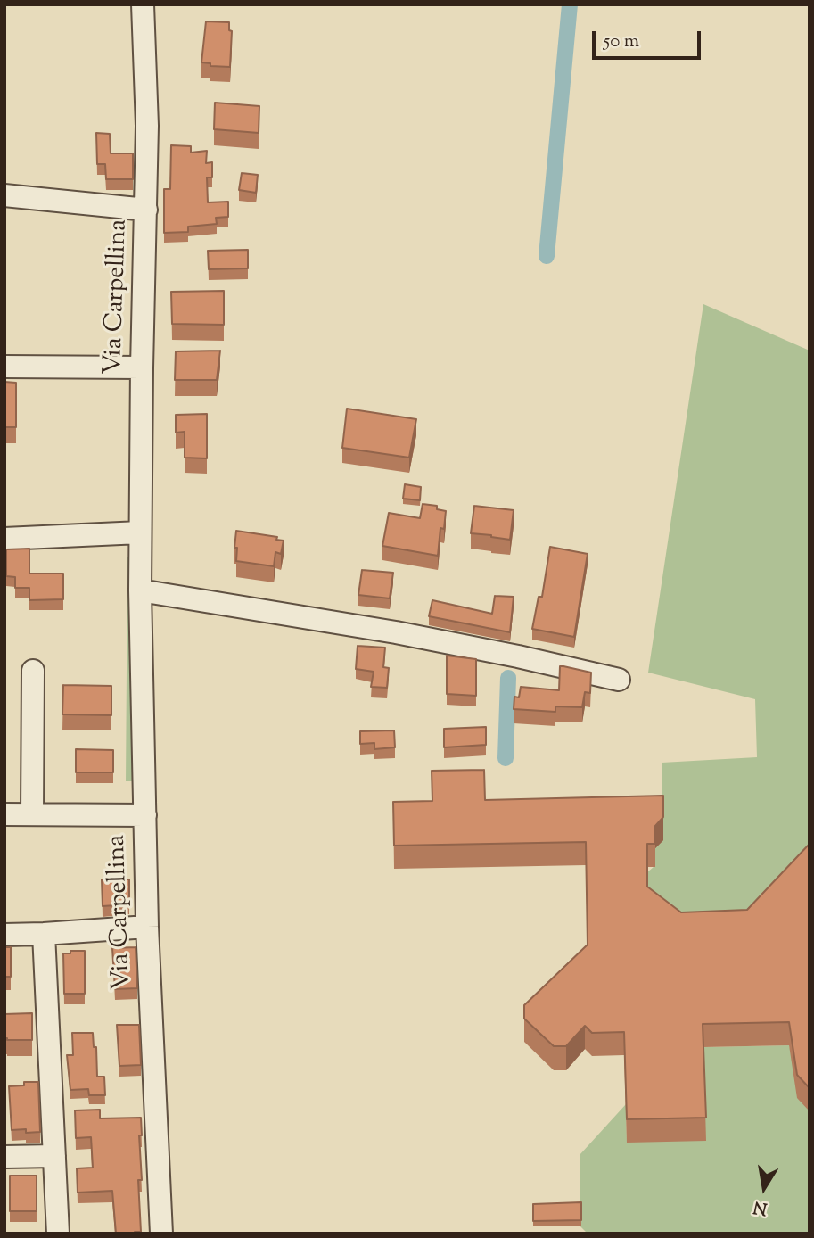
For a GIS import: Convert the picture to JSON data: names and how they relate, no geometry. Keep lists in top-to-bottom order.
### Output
{
  "streets": {
    "street": ["Via Carpellina"]
  },
  "scale_bar": "50 m",
  "north": "bottom"
}
